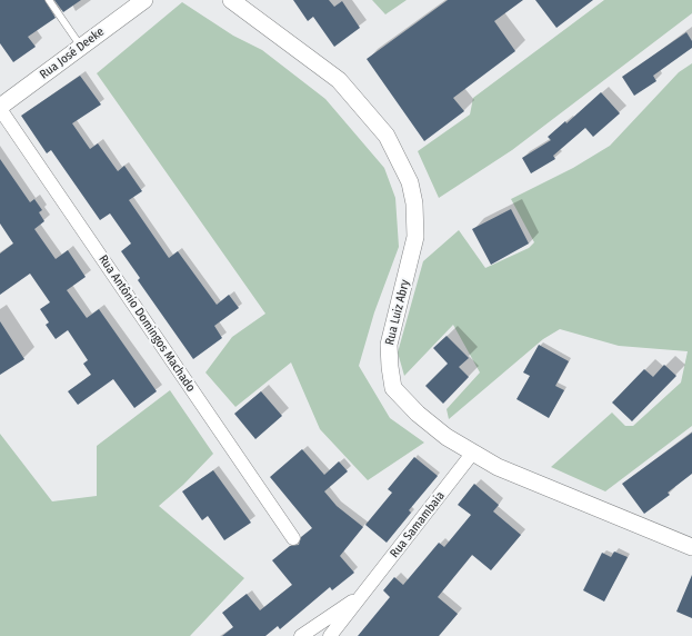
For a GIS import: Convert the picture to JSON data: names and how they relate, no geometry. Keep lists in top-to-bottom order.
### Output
{
  "streets": {
    "street": [
      "Rua José Deeke",
      "Rua Luiz Abry",
      "Rua Antônio Domingos Machado",
      "Rua Samambaia"
    ]
  },
  "crossings": [
    ["Rua José Deeke", "Rua Antônio Domingos Machado"],
    ["Rua Luiz Abry", "Rua Samambaia"]
  ]
}
